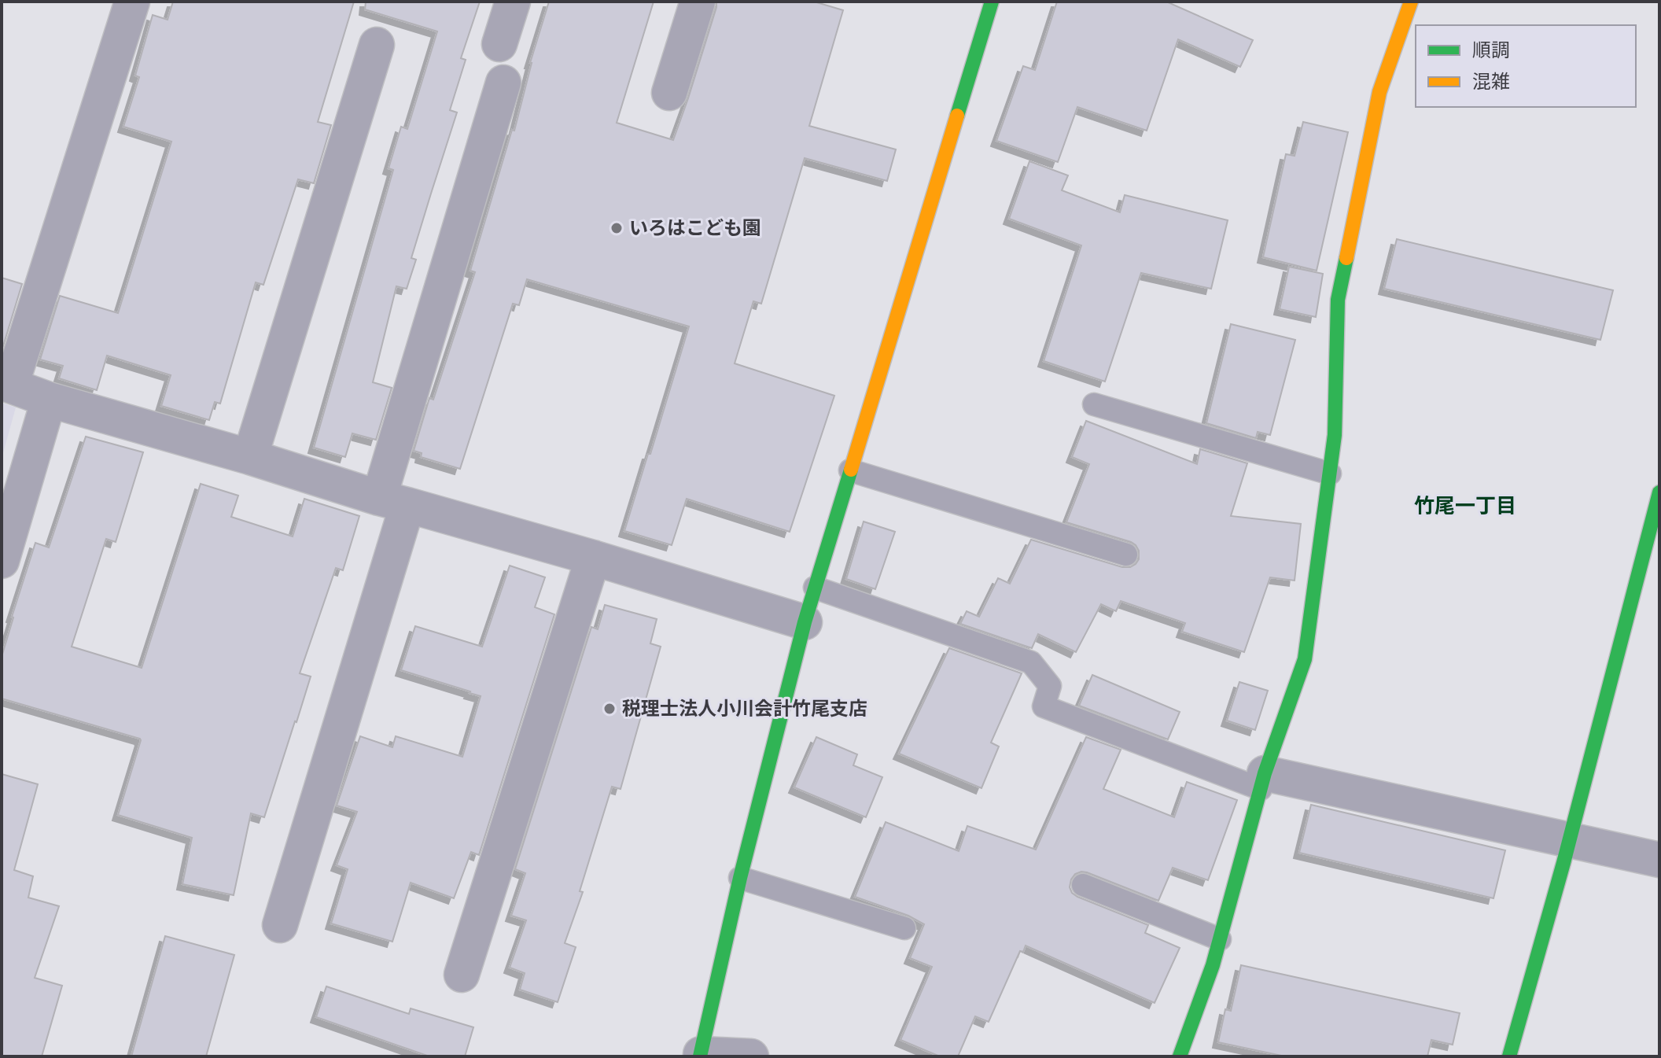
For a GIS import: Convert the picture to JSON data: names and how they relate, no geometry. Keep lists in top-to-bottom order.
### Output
{
  "districts": ["竹尾一丁目"],
  "places": ["いろはこども園", "税理士法人小川会計竹尾支店"],
  "legend": ["順調", "混雑"]
}
